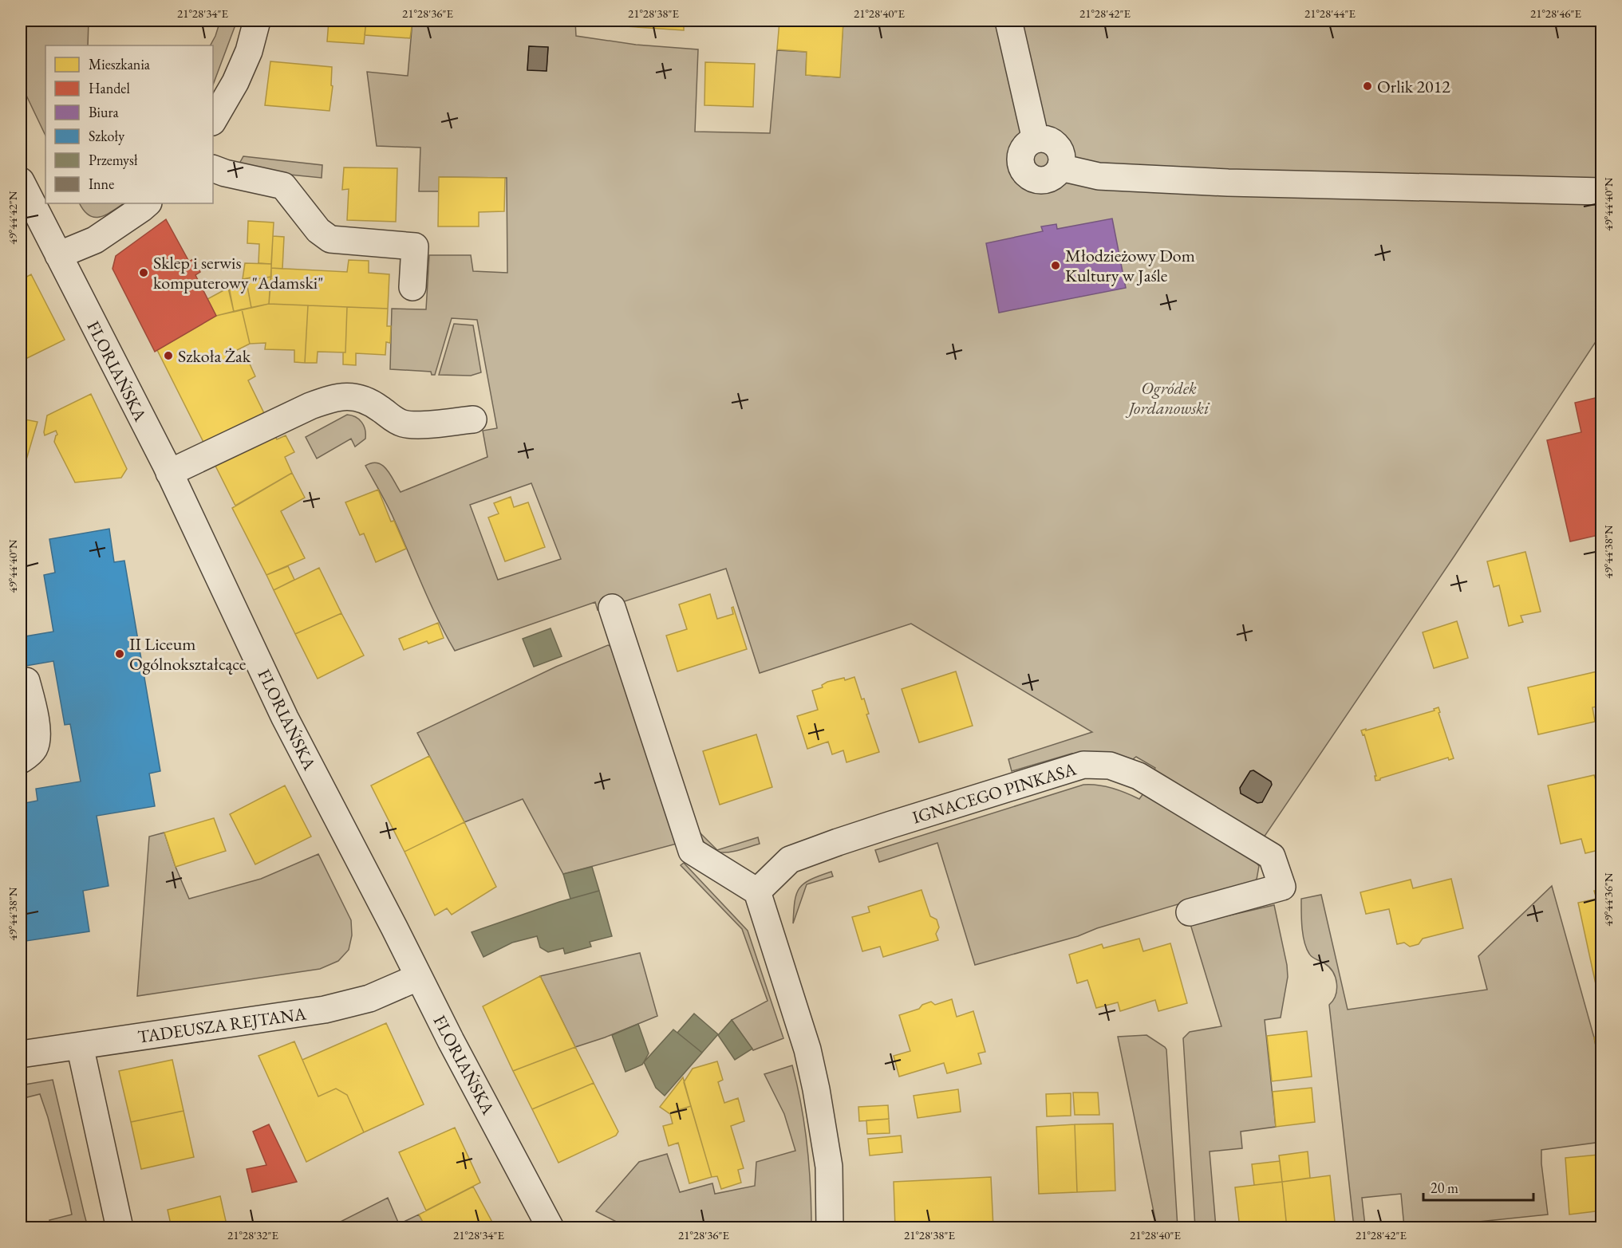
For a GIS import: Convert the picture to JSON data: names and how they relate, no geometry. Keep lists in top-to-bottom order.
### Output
{
  "streets": {
    "street": ["FLORIAŃSKA", "IGNACEGO PINKASA", "TADEUSZA REJTANA"]
  },
  "crossings": [
    ["FLORIAŃSKA", "TADEUSZA REJTANA"]
  ],
  "parks": ["Ogródek Jordanowski"],
  "places": [
    "Orlik 2012",
    "Młodzieżowy Dom Kultury w Jaśle",
    "Sklep i serwis komputerowy \"Adamski\"",
    "Szkoła Żak",
    "II Liceum Ogólnokształcące"
  ],
  "legend": [
    "Mieszkania",
    "Handel",
    "Biura",
    "Szkoły",
    "Przemysł",
    "Inne"
  ],
  "scale_bar": "20 m",
  "coordinates": [
    "21°28'34\"E",
    "21°28'36\"E",
    "21°28'38\"E",
    "21°28'40\"E",
    "21°28'42\"E",
    "21°28'44\"E",
    "21°28'46\"E",
    "49°44'40\"N",
    "49°44'42\"N",
    "49°44'38\"N",
    "49°44'36\"N",
    "21°28'32\"E"
  ]
}
